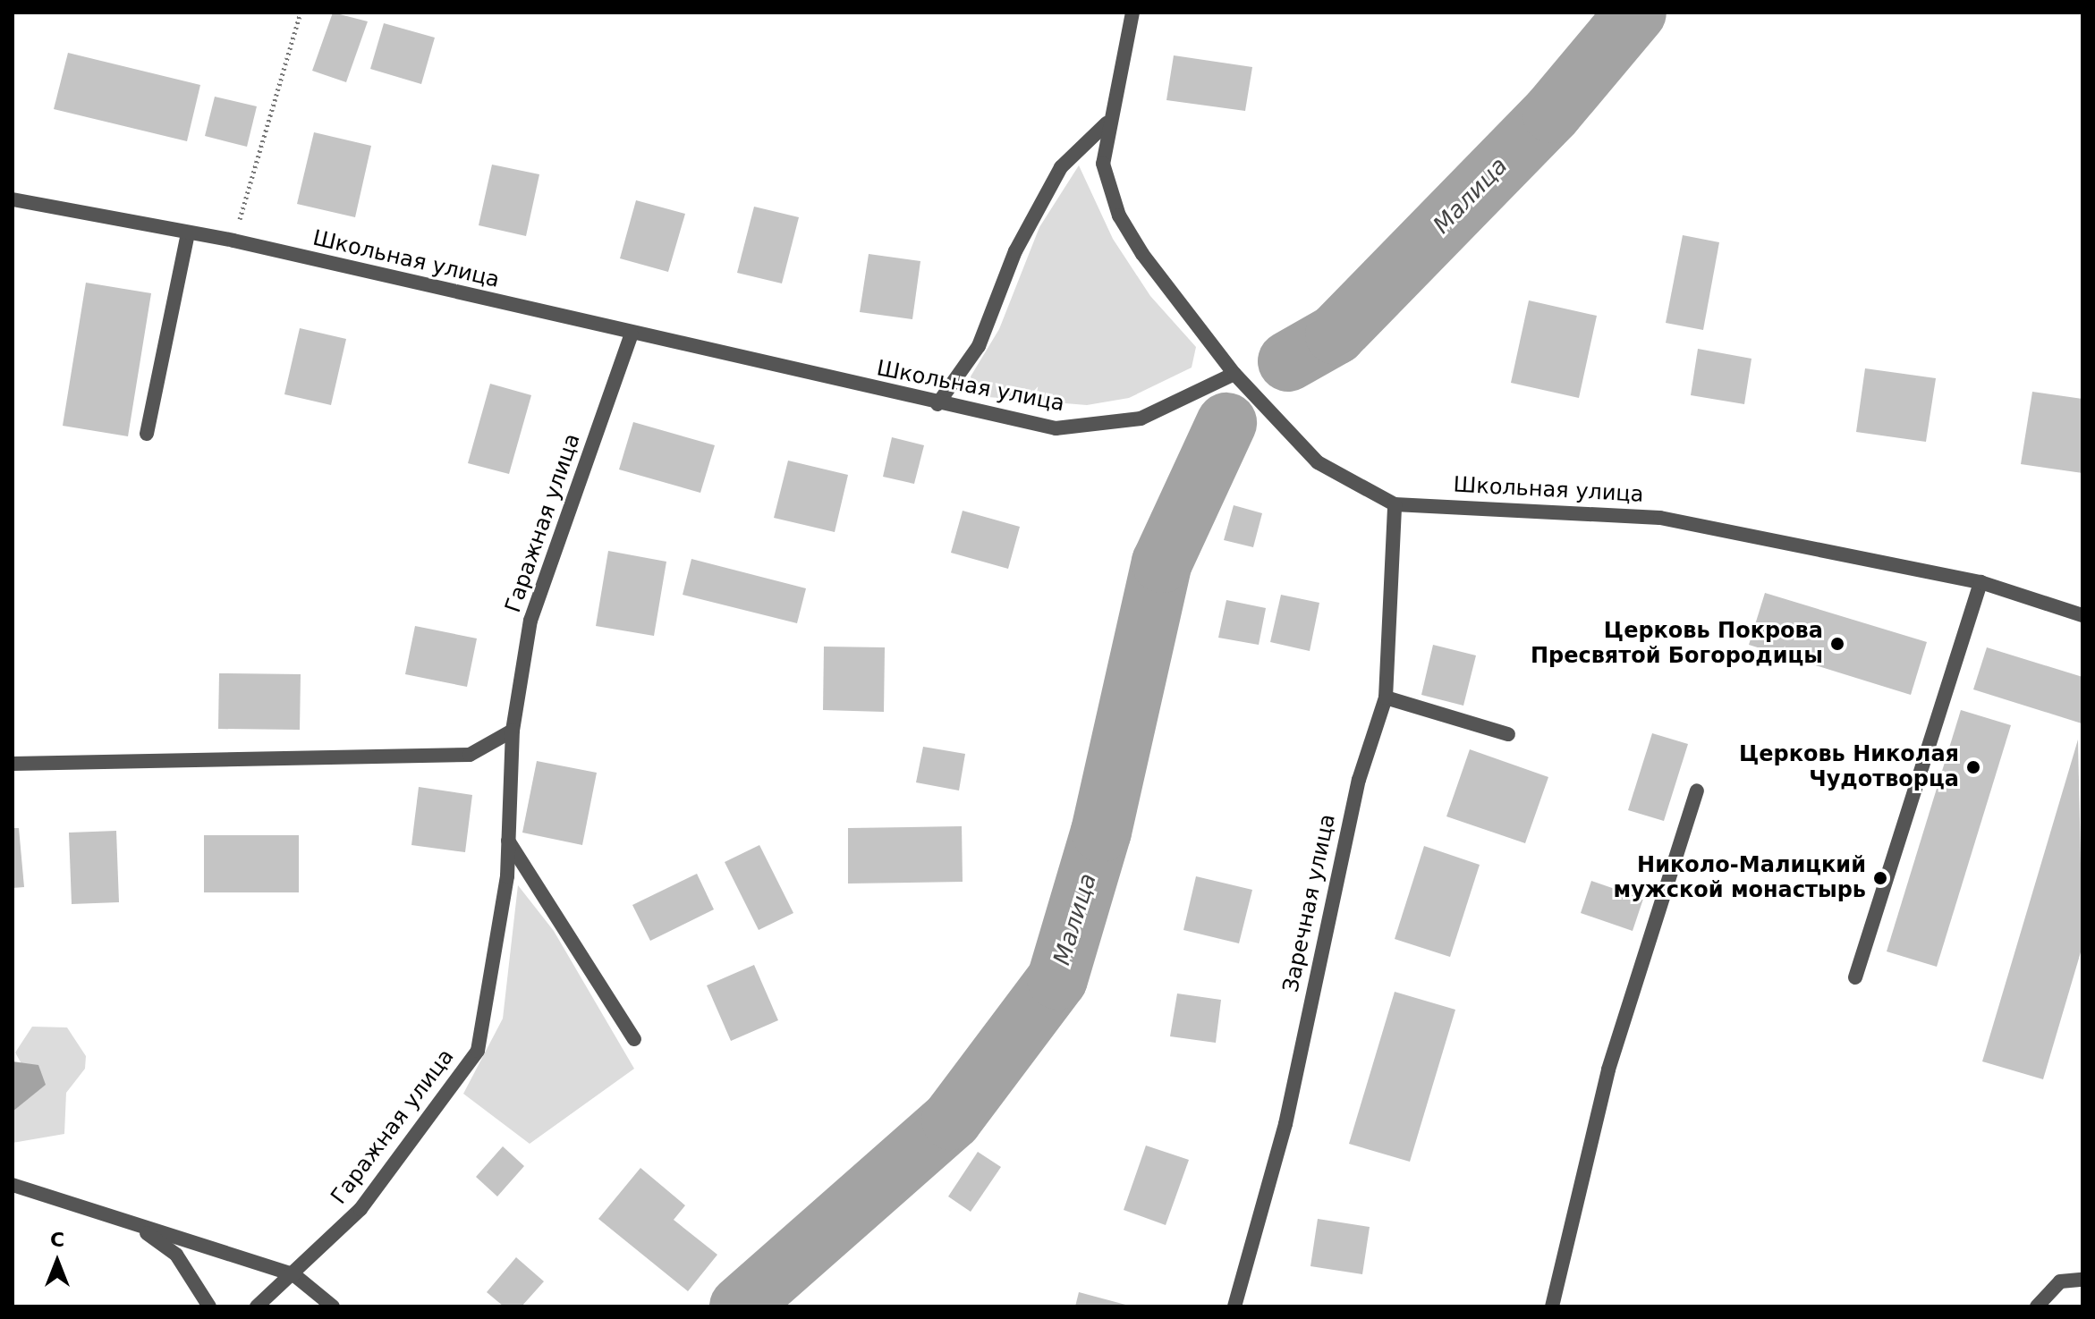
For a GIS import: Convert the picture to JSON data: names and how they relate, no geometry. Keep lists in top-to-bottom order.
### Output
{
  "streets": {
    "street": ["Школьная улица", "Гаражная улица", "Заречная улица"]
  },
  "crossings": [
    ["Школьная улица", "Гаражная улица"],
    ["Школьная улица", "Заречная улица"]
  ],
  "water": ["Малица"],
  "places": ["Церковь Покрова Пресвятой Богородицы", "Церковь Николая Чудотворца", "Николо-Малицкий мужской монастырь"],
  "north": "top"
}
